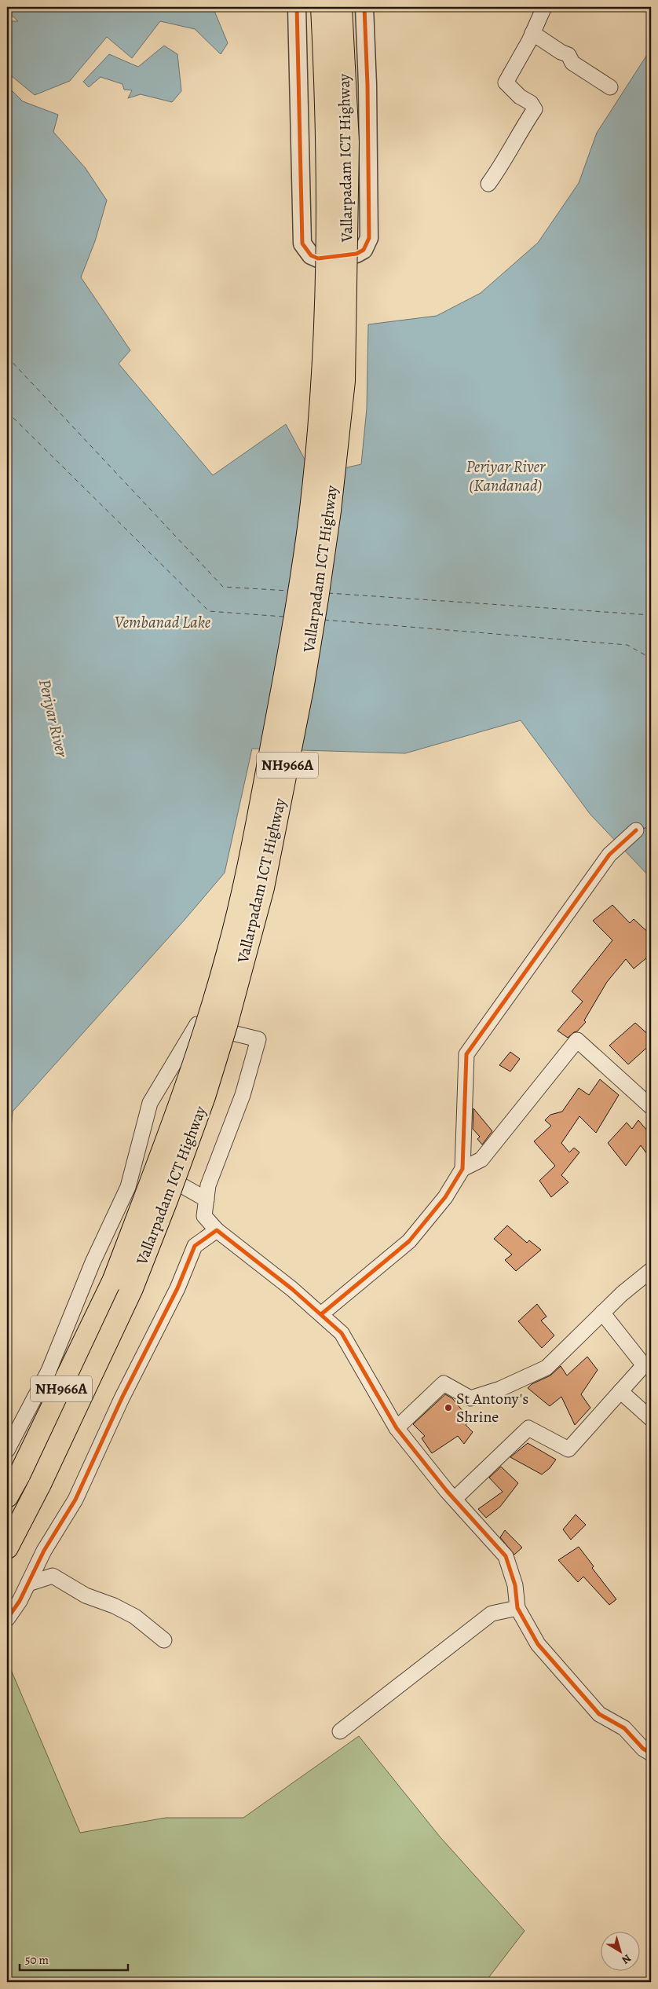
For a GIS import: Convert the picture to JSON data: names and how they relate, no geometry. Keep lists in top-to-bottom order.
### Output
{
  "streets": {
    "highway": ["Vallarpadam ICT Highway", "NH966A"]
  },
  "water": ["Periyar River (Kandanad)", "Vembanad Lake", "Periyar River"],
  "places": ["St Antony's Shrine"],
  "scale_bar": "50 m",
  "north": "bottom right"
}
